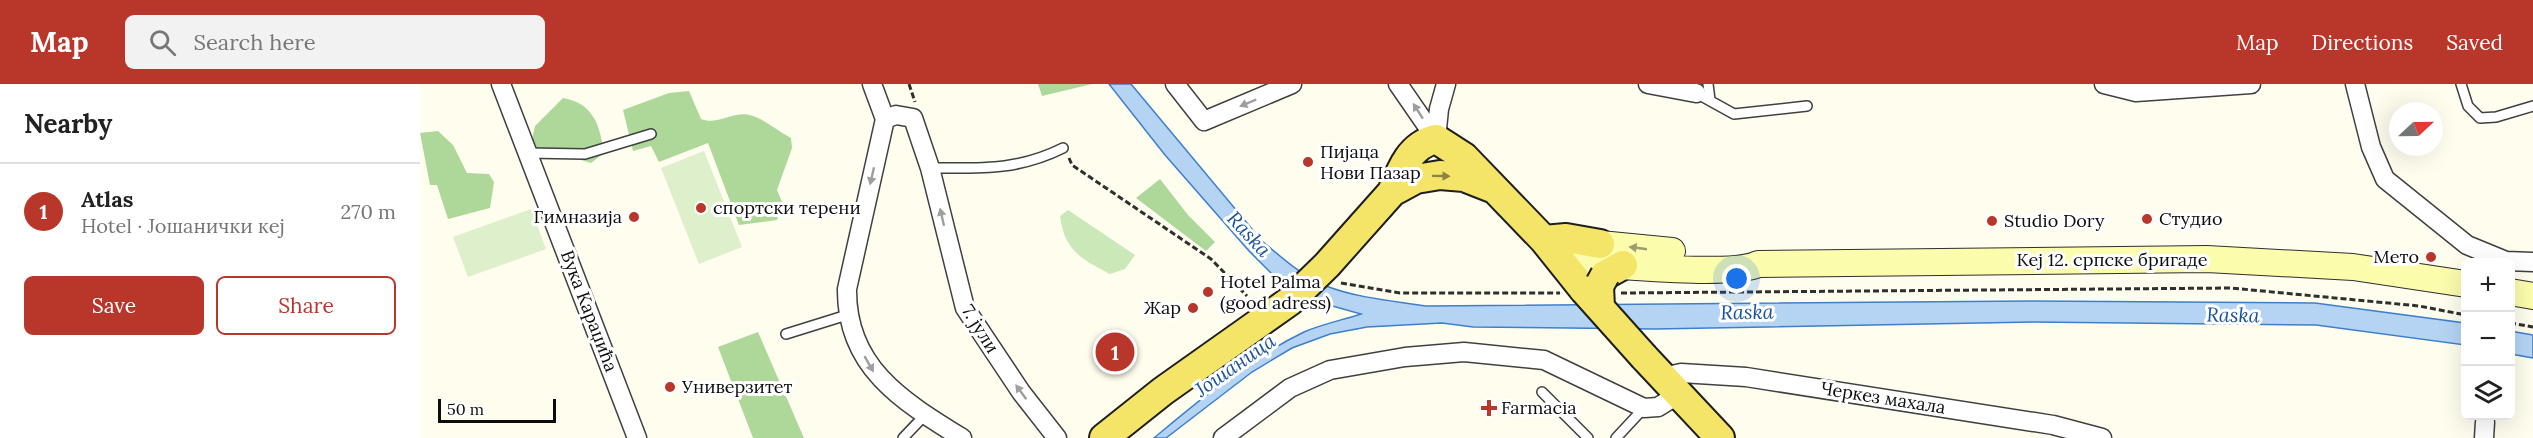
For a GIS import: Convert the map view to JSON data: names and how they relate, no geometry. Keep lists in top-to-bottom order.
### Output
{
  "streets": {
    "street": [
      "Кеј 12. српске бригаде",
      "Вука Караџића",
      "7. јули",
      "Черкез махала"
    ]
  },
  "water": ["Raska", "Јошаница"],
  "places": {
    "other": [
      "Пијаца Нови Пазар",
      "спортски терени",
      "Гимназија",
      "Студио",
      "Studio Dory",
      "Мето",
      "Hotel Palma (good adress)",
      "Жар",
      "Универзитет"
    ],
    "health": ["Farmacia"]
  },
  "scale_bar": "50 m",
  "north": "right",
  "page": {
    "header": "Map",
    "search": "Search here",
    "nav": ["Map", "Directions", "Saved"],
    "heading": "Nearby",
    "list": [
      {
        "mark": "1",
        "name": "Atlas",
        "note": "Hotel · Јошанички кеј",
        "value": "270 m"
      }
    ],
    "buttons": ["Save", "Share"],
    "map_buttons": ["+", "−"],
    "pins": "1",
    "scale": "50 m"
  }
}
